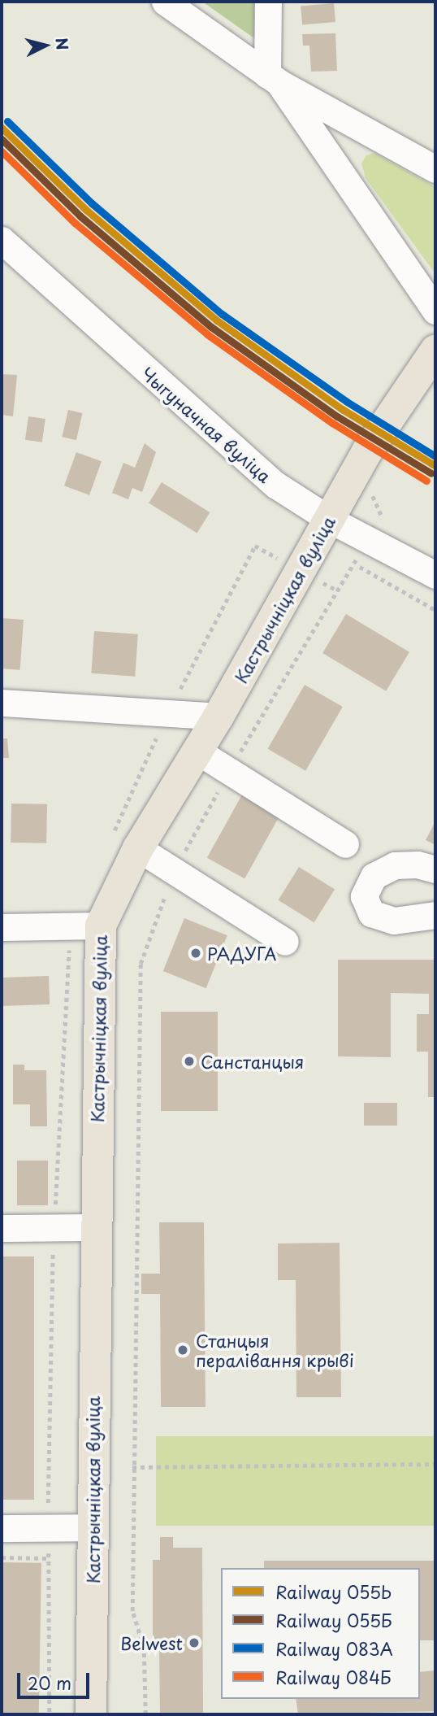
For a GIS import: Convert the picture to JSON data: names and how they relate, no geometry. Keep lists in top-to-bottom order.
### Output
{
  "streets": {
    "main road": ["Кастрычніцкая вуліца"],
    "street": ["Чыгуначная вуліца"]
  },
  "crossings": [
    ["Чыгуначная вуліца", "Кастрычніцкая вуліца"]
  ],
  "places": [
    "РАДУГА",
    "Санстанцыя",
    "Станцыя пералівання крыві",
    "Belwest"
  ],
  "lines": [
    "rail line 083А",
    "rail line 055Ь",
    "rail line 055Б",
    "rail line 084Б"
  ],
  "legend": [
    "Railway 055Ь",
    "Railway 055Б",
    "Railway 083А",
    "Railway 084Б"
  ],
  "scale_bar": "20 m",
  "north": "right"
}
